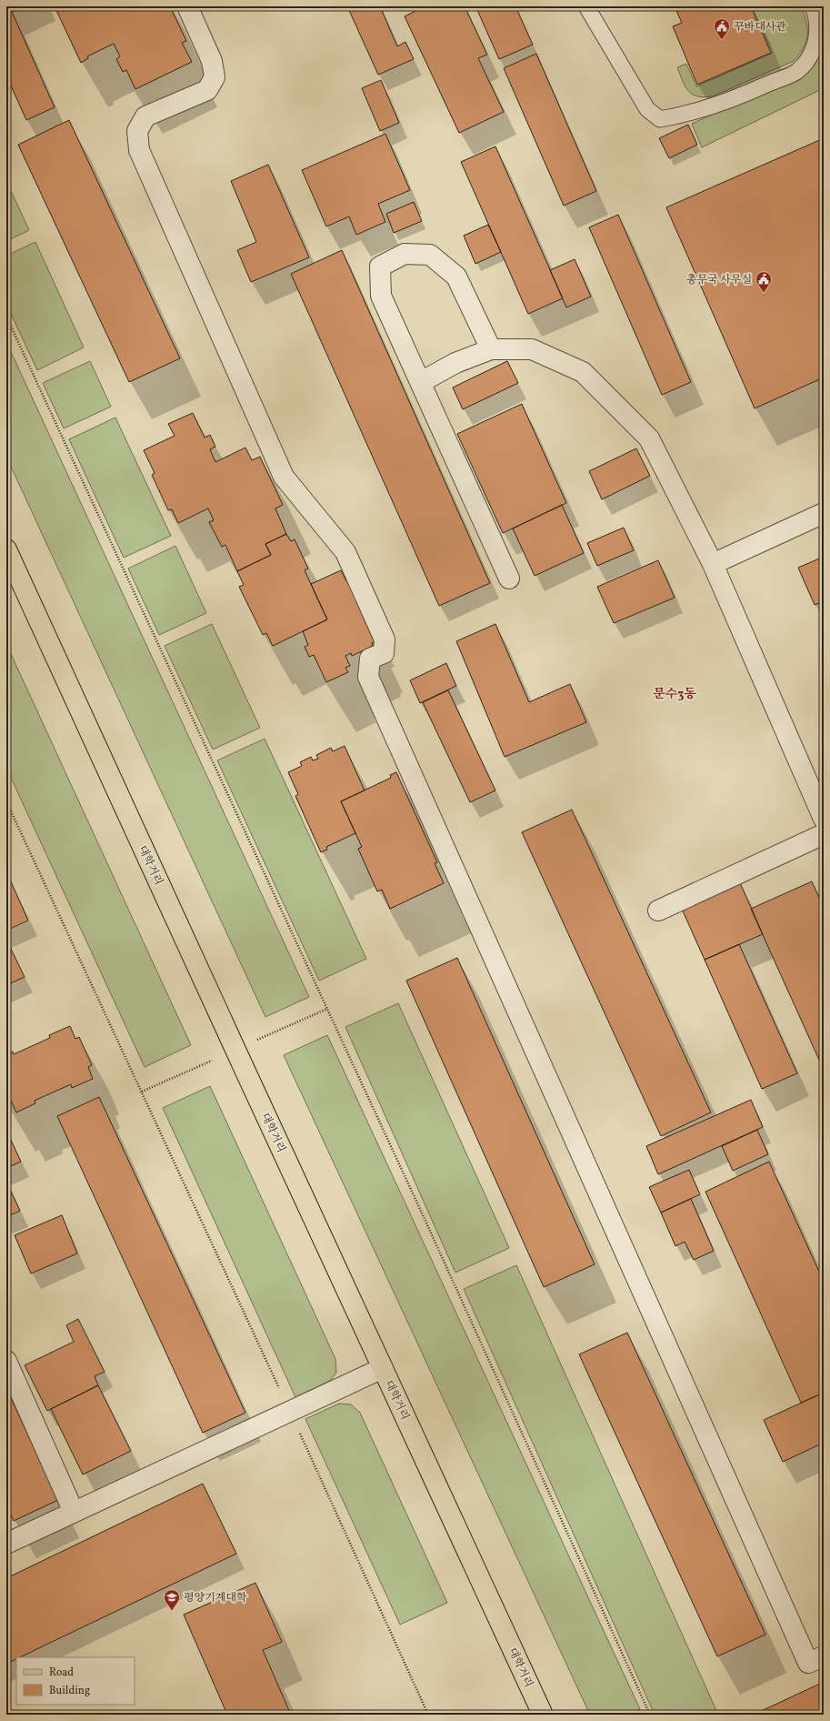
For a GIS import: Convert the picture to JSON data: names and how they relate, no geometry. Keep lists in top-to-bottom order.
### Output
{
  "streets": {
    "main road": ["대학거리"]
  },
  "districts": ["문수3동"],
  "places": {
    "public building": ["꾸바대사관", "총무국 사무실"],
    "school or university": ["평양기계대학"]
  },
  "legend": ["Road", "Building"]
}
